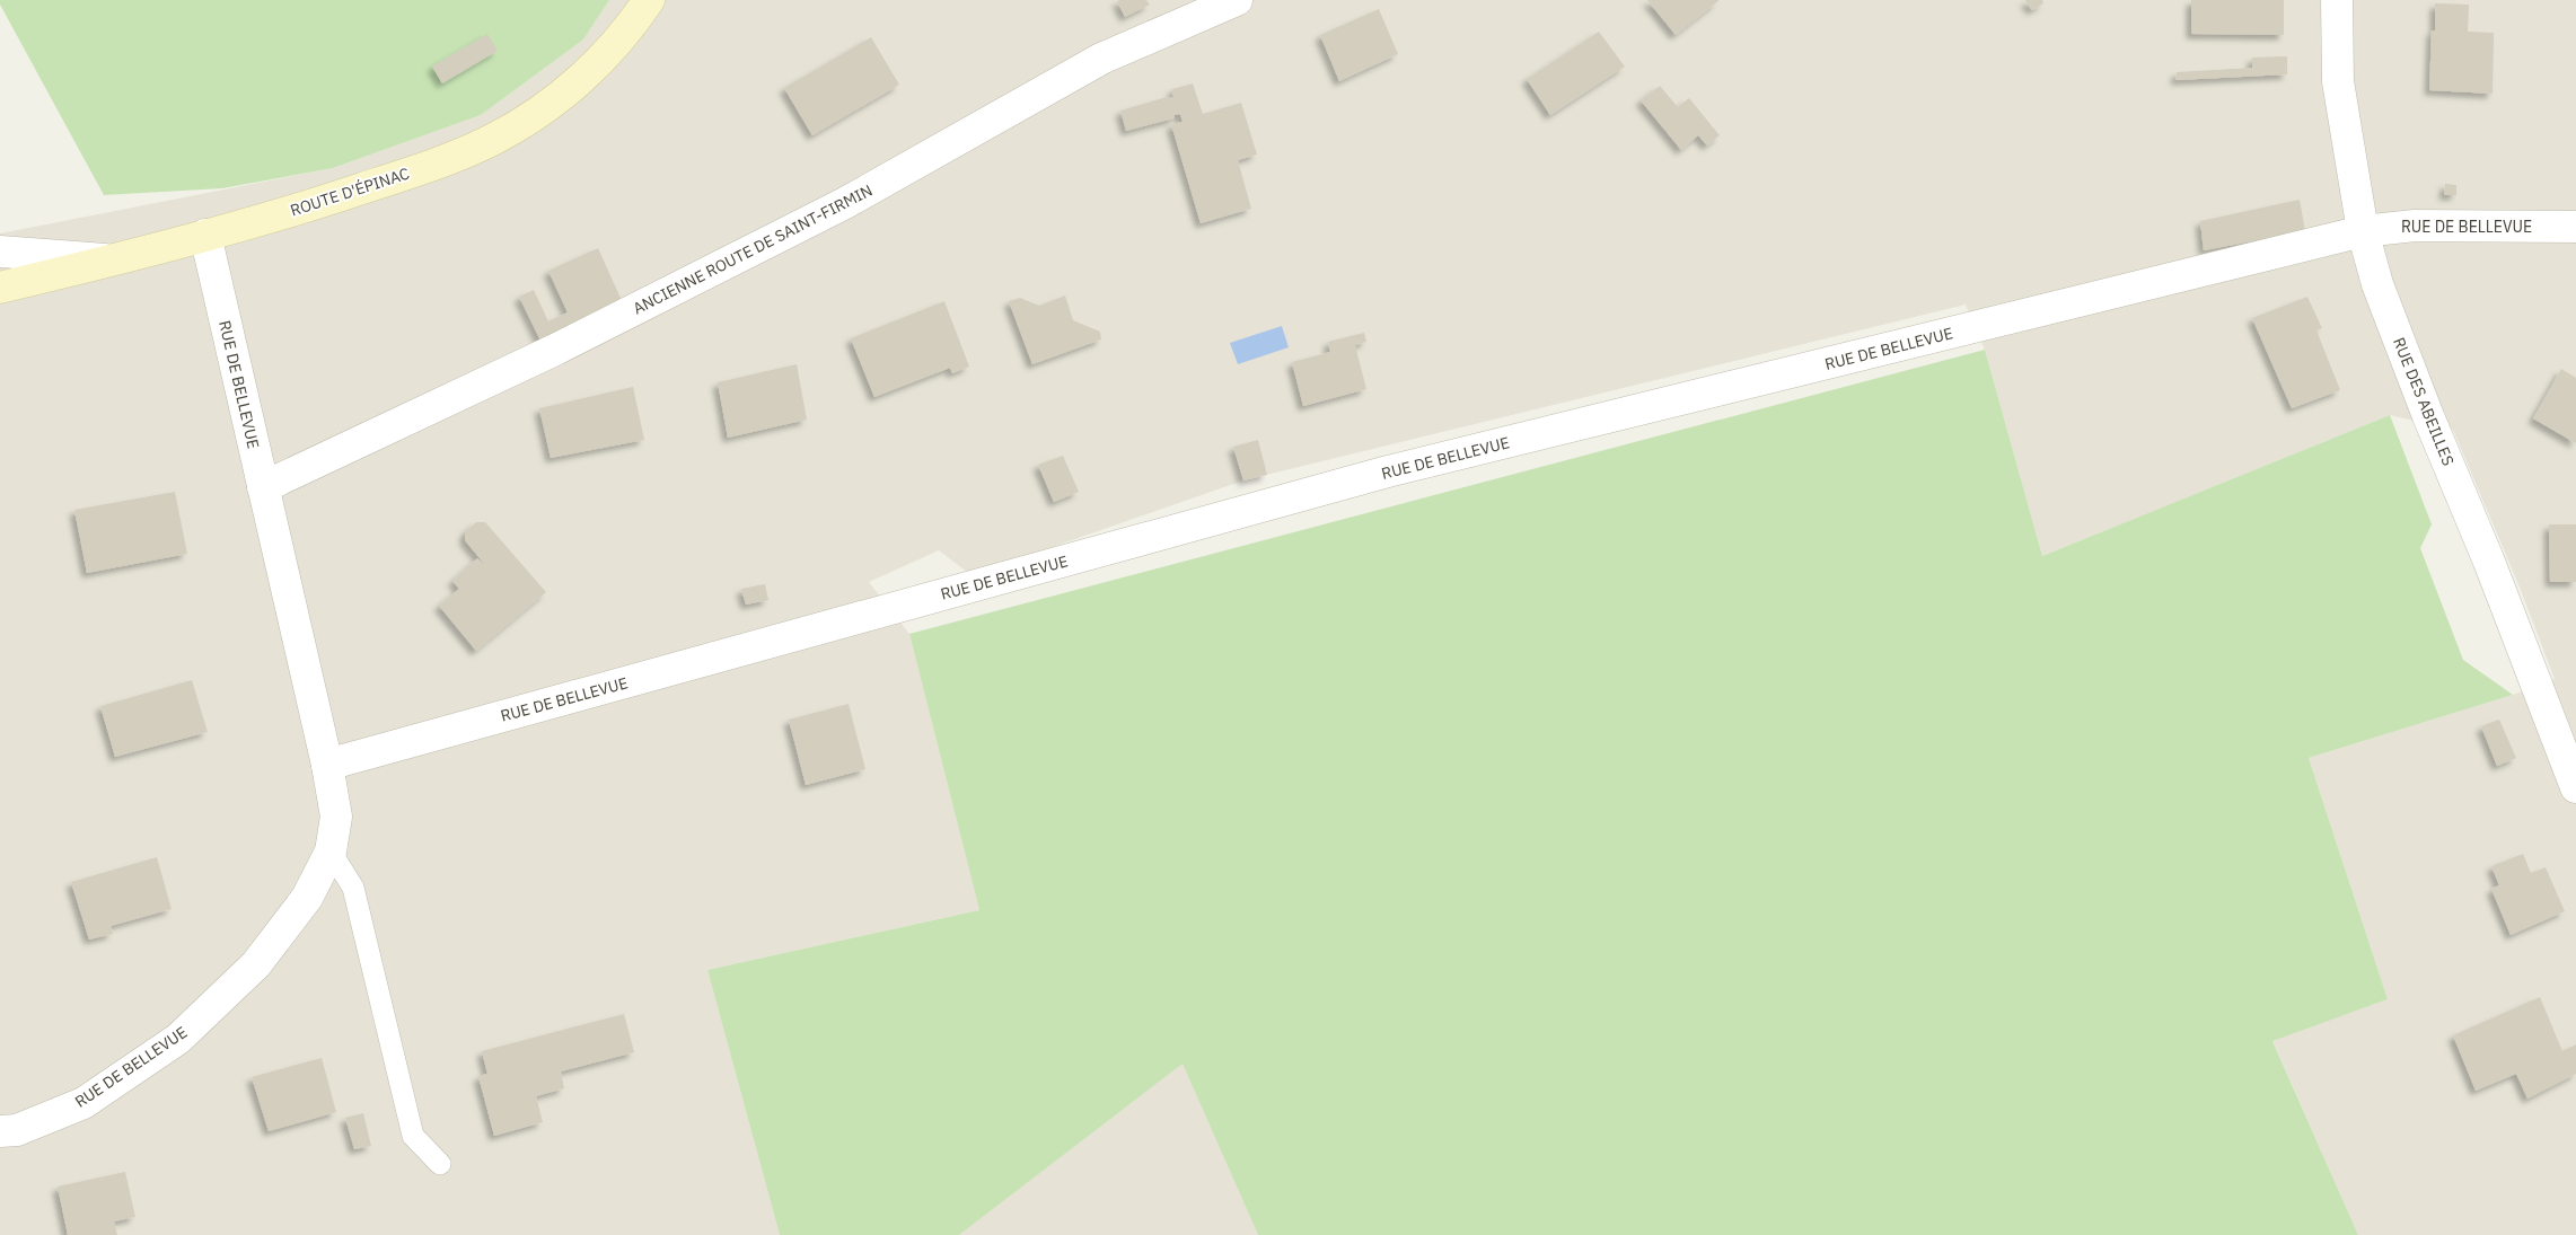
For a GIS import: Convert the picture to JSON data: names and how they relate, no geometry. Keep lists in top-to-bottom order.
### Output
{
  "streets": {
    "main road": ["ROUTE D'ÉPINAC"],
    "street": ["RUE DE BELLEVUE", "ANCIENNE ROUTE DE SAINT-FIRMIN", "RUE DES ABEILLES"]
  },
  "crossings": [
    ["ROUTE D'ÉPINAC", "RUE DE BELLEVUE"],
    ["RUE DE BELLEVUE", "ANCIENNE ROUTE DE SAINT-FIRMIN"],
    ["RUE DE BELLEVUE", "RUE DES ABEILLES"]
  ]
}
